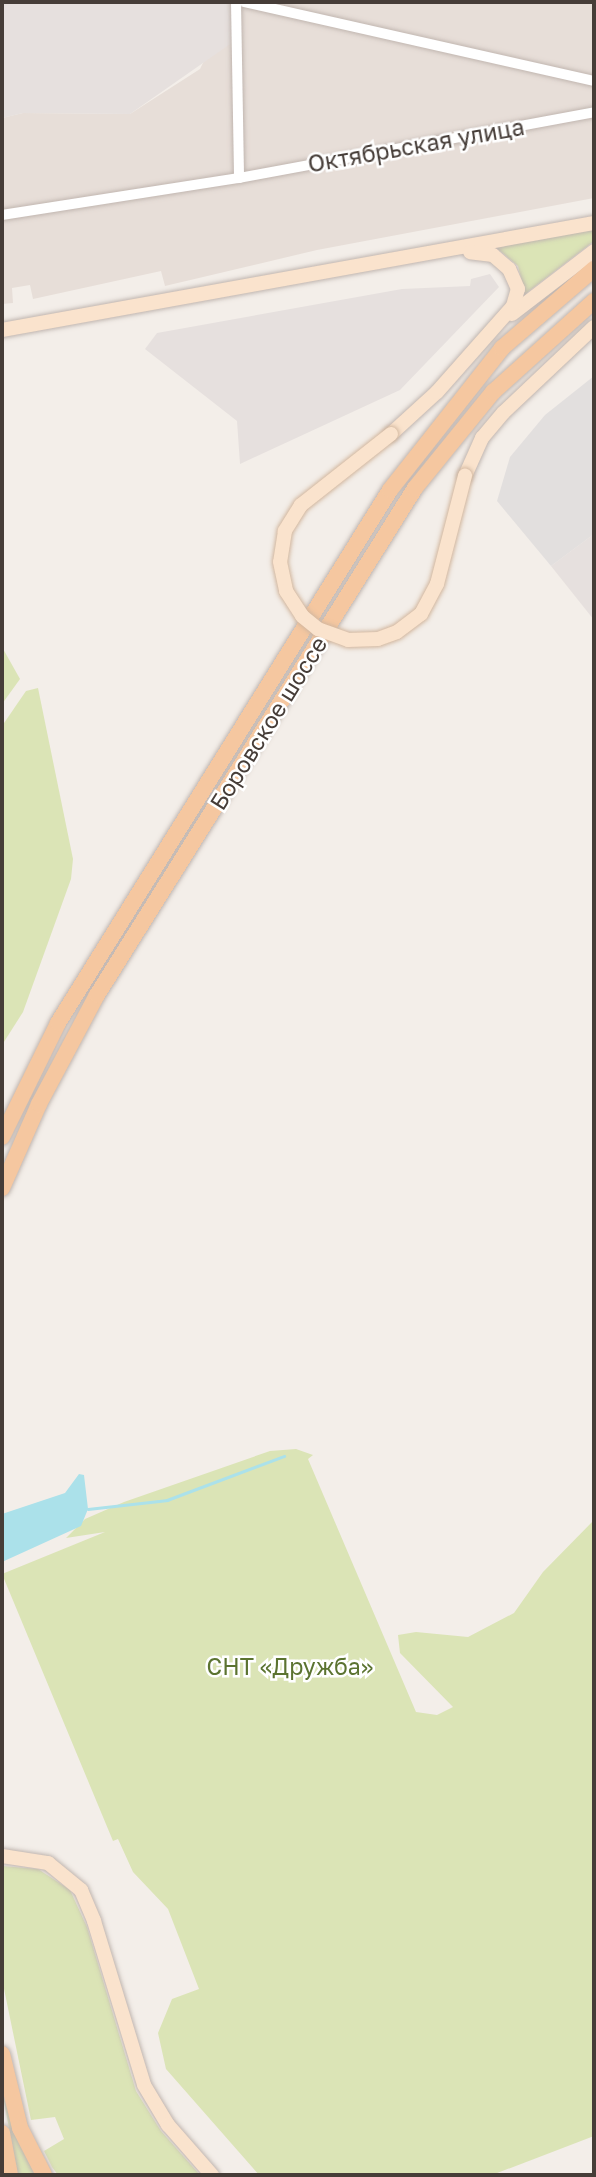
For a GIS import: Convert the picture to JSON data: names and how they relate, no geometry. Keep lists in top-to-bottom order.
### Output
{
  "streets": {
    "main road": ["Боровское шоссе"],
    "street": ["Октябрьская улица"]
  },
  "parks": ["СНТ «Дружба»"]
}
